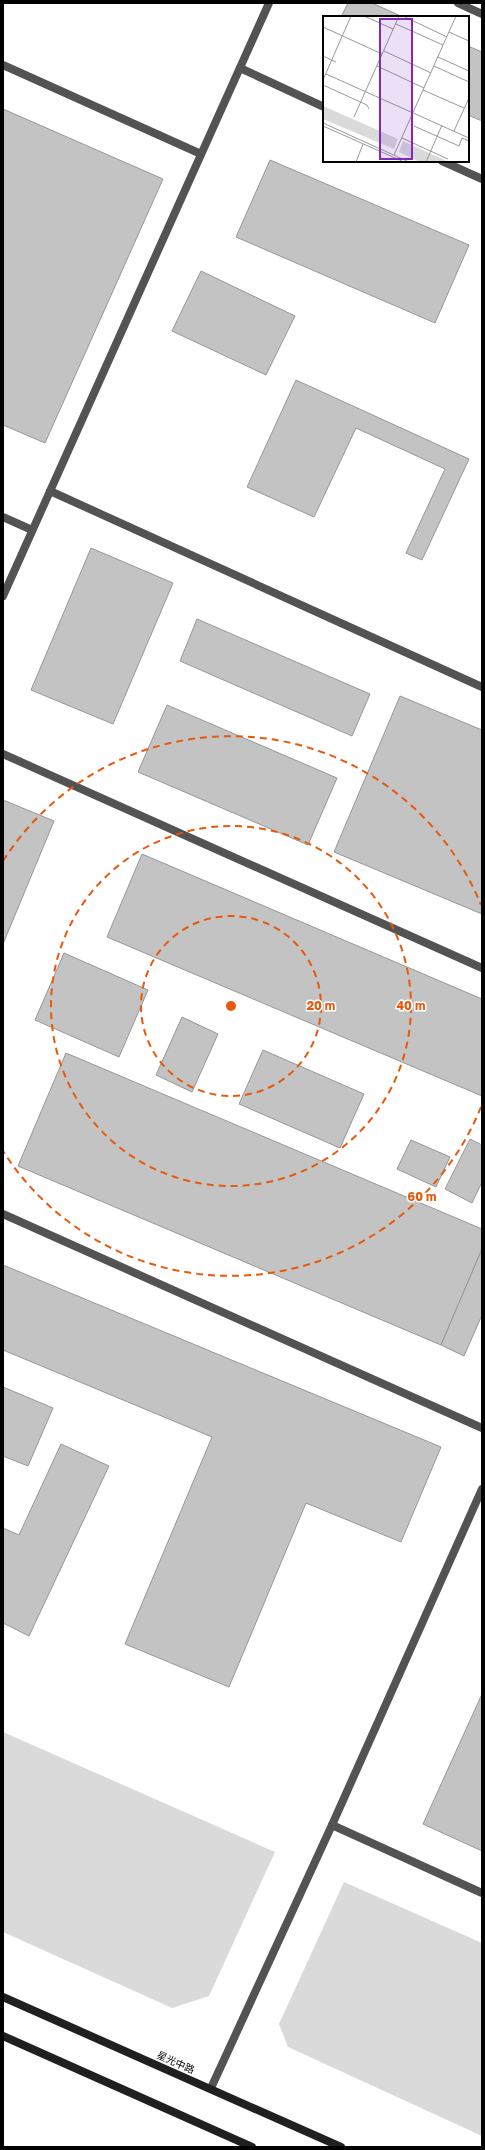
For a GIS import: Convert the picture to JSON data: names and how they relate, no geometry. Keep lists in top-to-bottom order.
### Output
{
  "streets": {
    "main road": ["星光中路"]
  },
  "rings": ["20 m", "40 m", "60 m"]
}
